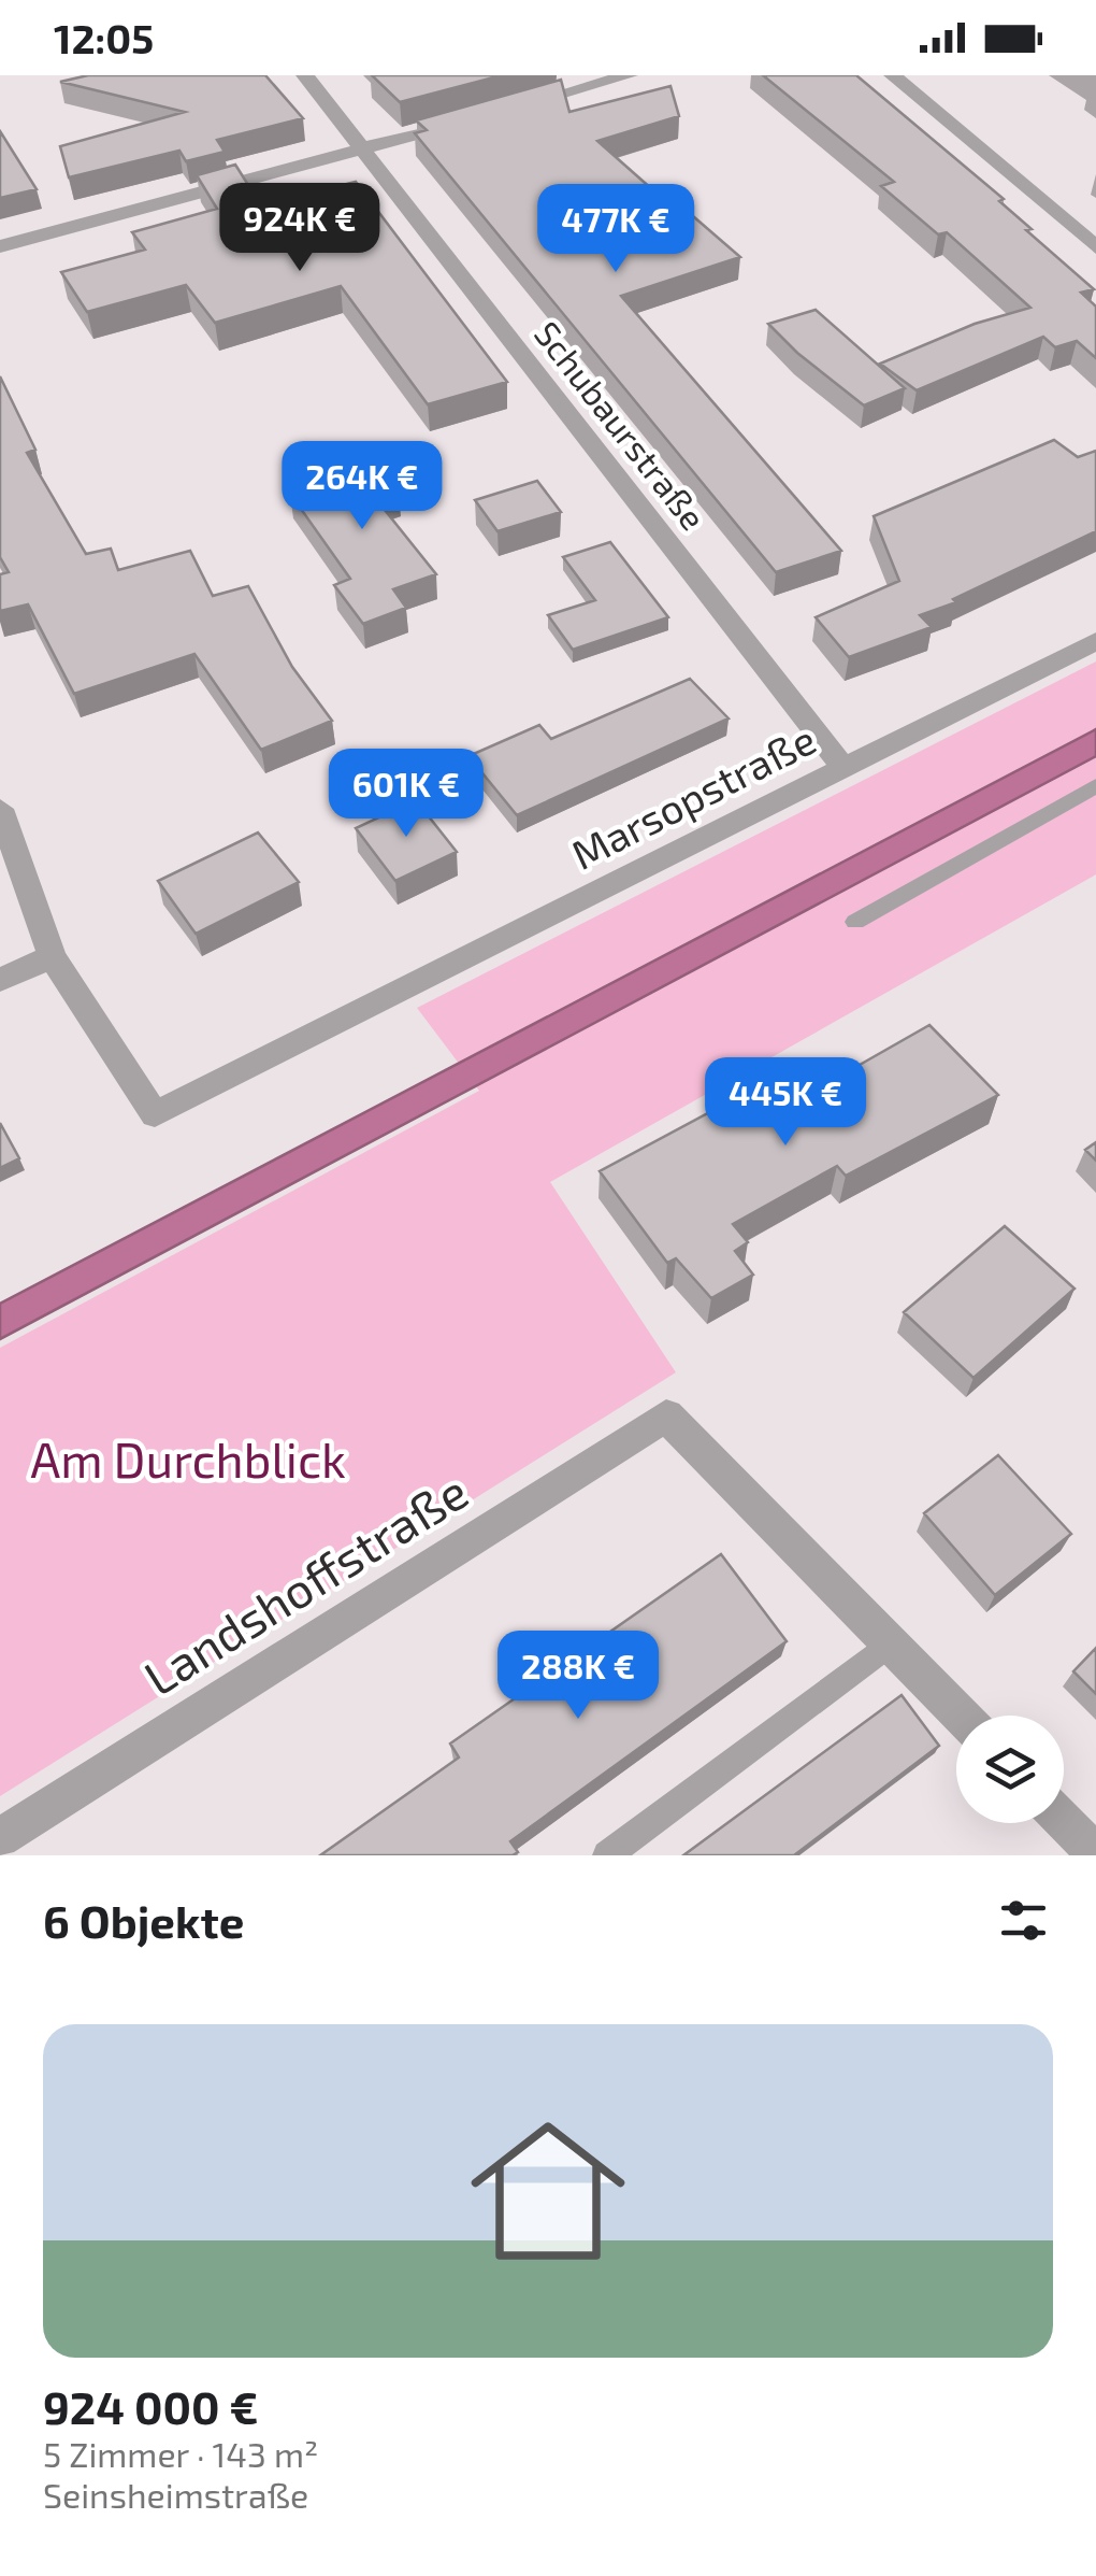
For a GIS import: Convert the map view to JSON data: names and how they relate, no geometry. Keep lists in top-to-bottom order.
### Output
{
  "streets": {
    "street": ["Schubaurstraße", "Marsopstraße", "Landshoffstraße"]
  },
  "crossings": [
    ["Schubaurstraße", "Marsopstraße"]
  ],
  "parks": ["Am Durchblick"],
  "page": {
    "status": "12:05",
    "price": [
      "924K €",
      "477K €",
      "264K €",
      "601K €",
      "445K €",
      "288K €"
    ],
    "heading": "6 Objekte",
    "list": [
      {
        "name": "924 000 €",
        "note": "5 Zimmer · 143 m² · Seinsheimstraße"
      }
    ]
  }
}
